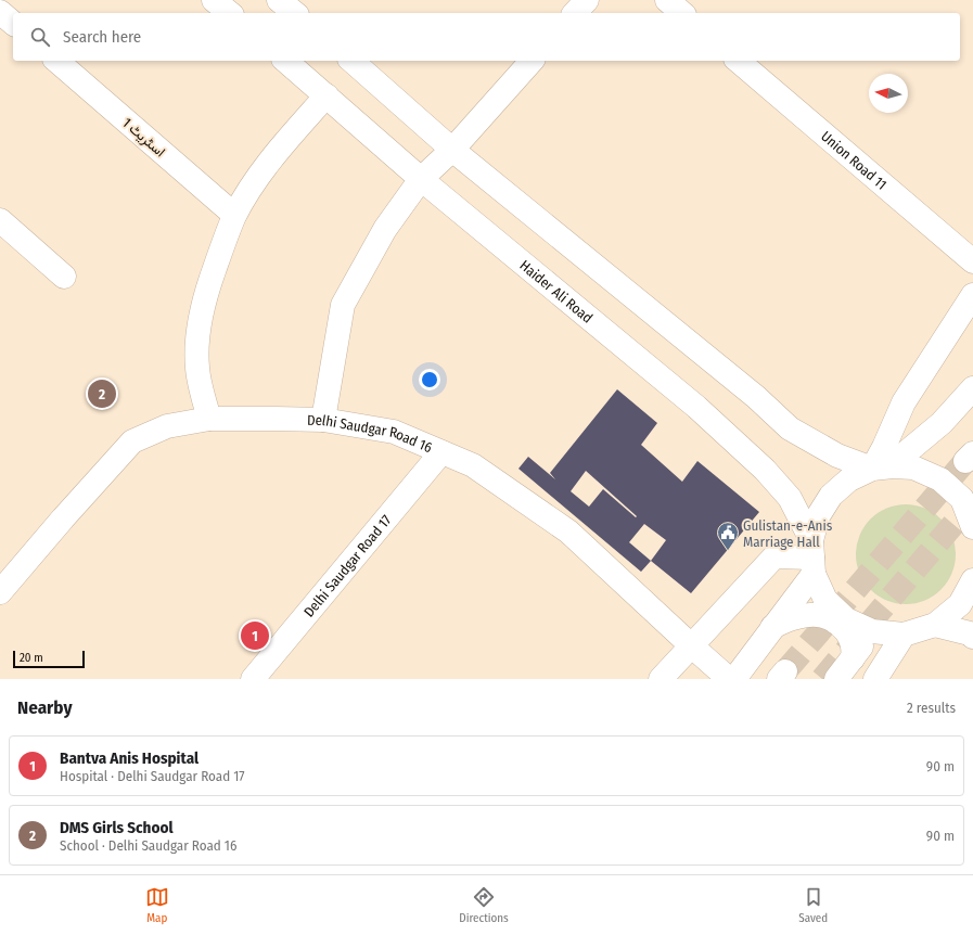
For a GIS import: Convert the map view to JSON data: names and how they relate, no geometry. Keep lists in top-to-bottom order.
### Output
{
  "streets": {
    "street": [
      "اسٹریٹ 1",
      "Union Road 11",
      "Haider Ali Road",
      "Delhi Saudgar Road 16",
      "Delhi Saudgar Road 17"
    ]
  },
  "crossings": [
    ["Delhi Saudgar Road 16", "Delhi Saudgar Road 17"]
  ],
  "places": {
    "public building": ["Gulistan-e-Anis Marriage Hall"]
  },
  "scale_bar": "20 m",
  "north": "left",
  "page": {
    "search": "Search here",
    "pins": ["2", "1"],
    "scale": "20 m",
    "heading": ["Nearby", "2 results"],
    "list": [
      {
        "mark": "1",
        "name": "Bantva Anis Hospital",
        "note": "Hospital · Delhi Saudgar Road 17",
        "value": "90 m"
      },
      {
        "mark": "2",
        "name": "DMS Girls School",
        "note": "School · Delhi Saudgar Road 16",
        "value": "90 m"
      }
    ],
    "nav": ["Map", "Directions", "Saved"]
  }
}
